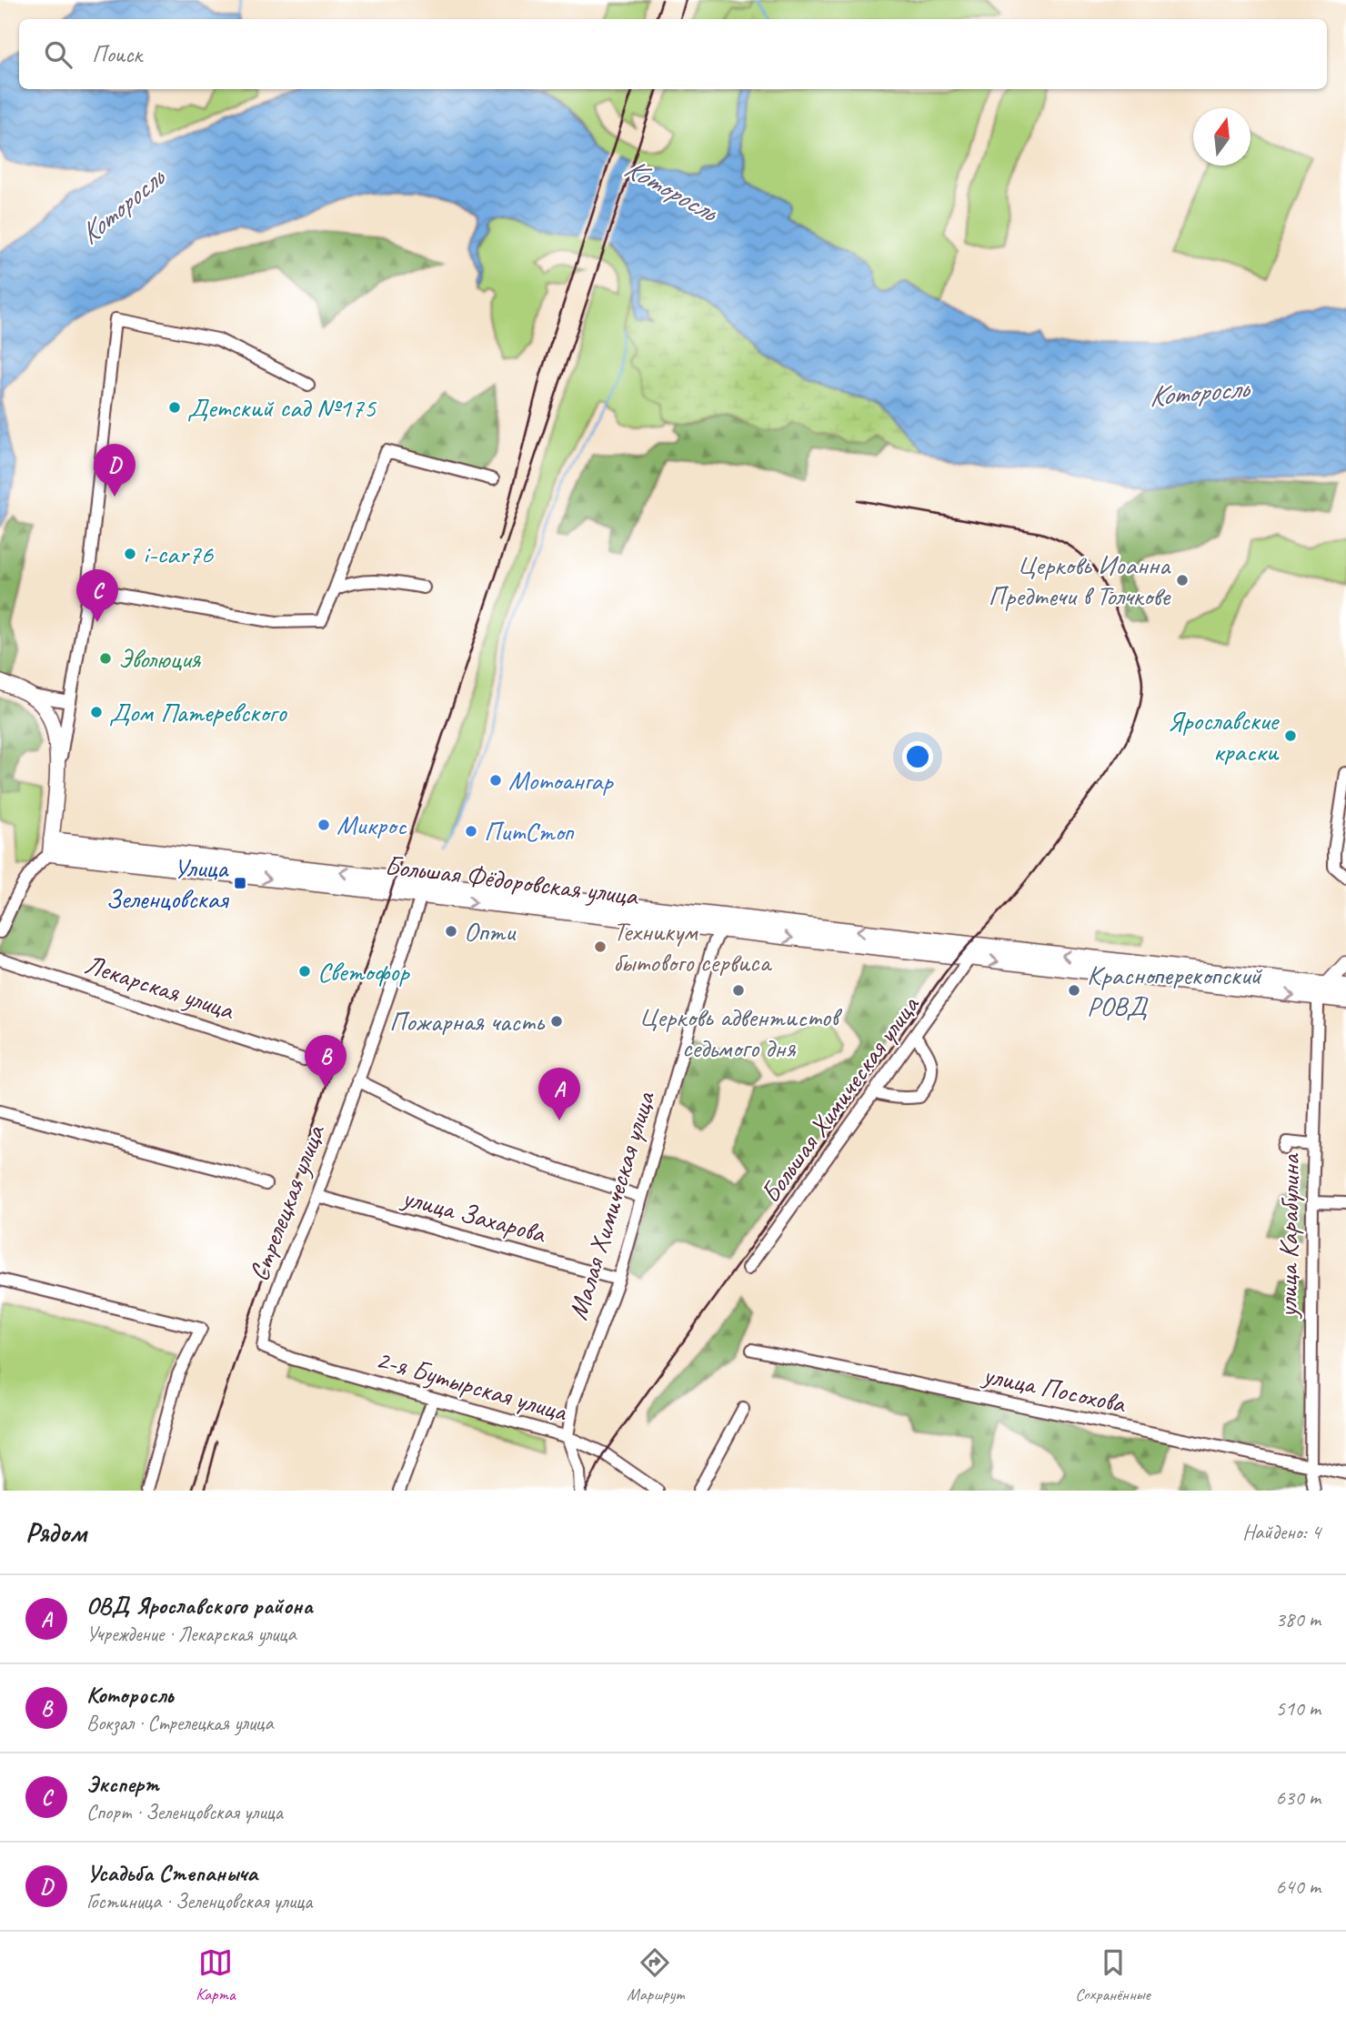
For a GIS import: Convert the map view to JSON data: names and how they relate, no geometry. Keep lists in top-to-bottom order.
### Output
{
  "streets": {
    "main road": ["Большая Фёдоровская улица"],
    "street": [
      "Лекарская улица",
      "Большая Химическая улица",
      "Стрелецкая улица",
      "Малая Химическая улица",
      "улица Захарова",
      "улица Карабулина",
      "2-я Бутырская улица",
      "улица Посохова"
    ]
  },
  "crossings": [
    ["Большая Фёдоровская улица", "Большая Химическая улица"],
    ["Большая Фёдоровская улица", "Стрелецкая улица"],
    ["Большая Фёдоровская улица", "Малая Химическая улица"],
    ["Большая Фёдоровская улица", "улица Карабулина"],
    ["Стрелецкая улица", "улица Захарова"],
    ["Стрелецкая улица", "2-я Бутырская улица"],
    ["Малая Химическая улица", "улица Захарова"],
    ["Малая Химическая улица", "2-я Бутырская улица"],
    ["улица Карабулина", "улица Посохова"]
  ],
  "water": ["Которосль"],
  "places": {
    "other": [
      "Детский сад №175",
      "i-car76",
      "Церковь Иоанна Предтечи в Толчкове",
      "Эволюция",
      "Дом Патеревского",
      "Ярославские краски",
      "Мотоангар",
      "Микрос",
      "ПитСтоп",
      "Опти",
      "Техникум бытового сервиса",
      "Светофор",
      "Церковь адвентистов седьмого дня",
      "Красноперекопский РОВД",
      "Пожарная часть"
    ],
    "transit": ["Улица Зеленцовская"]
  },
  "north": "top",
  "page": {
    "search": "Поиск",
    "pins": [
      "D",
      "C",
      "B",
      "A"
    ],
    "heading": ["Рядом", "Найдено: 4"],
    "list": [
      {
        "mark": "A",
        "name": "ОВД Ярославского района",
        "note": "Учреждение · Лекарская улица",
        "value": "380 m"
      },
      {
        "mark": "B",
        "name": "Которосль",
        "note": "Вокзал · Стрелецкая улица",
        "value": "510 m"
      },
      {
        "mark": "C",
        "name": "Эксперт",
        "note": "Спорт · Зеленцовская улица",
        "value": "630 m"
      },
      {
        "mark": "D",
        "name": "Усадьба Степаныча",
        "note": "Гостиница · Зеленцовская улица",
        "value": "640 m"
      }
    ],
    "nav": ["Карта", "Маршрут", "Сохранённые"]
  }
}
